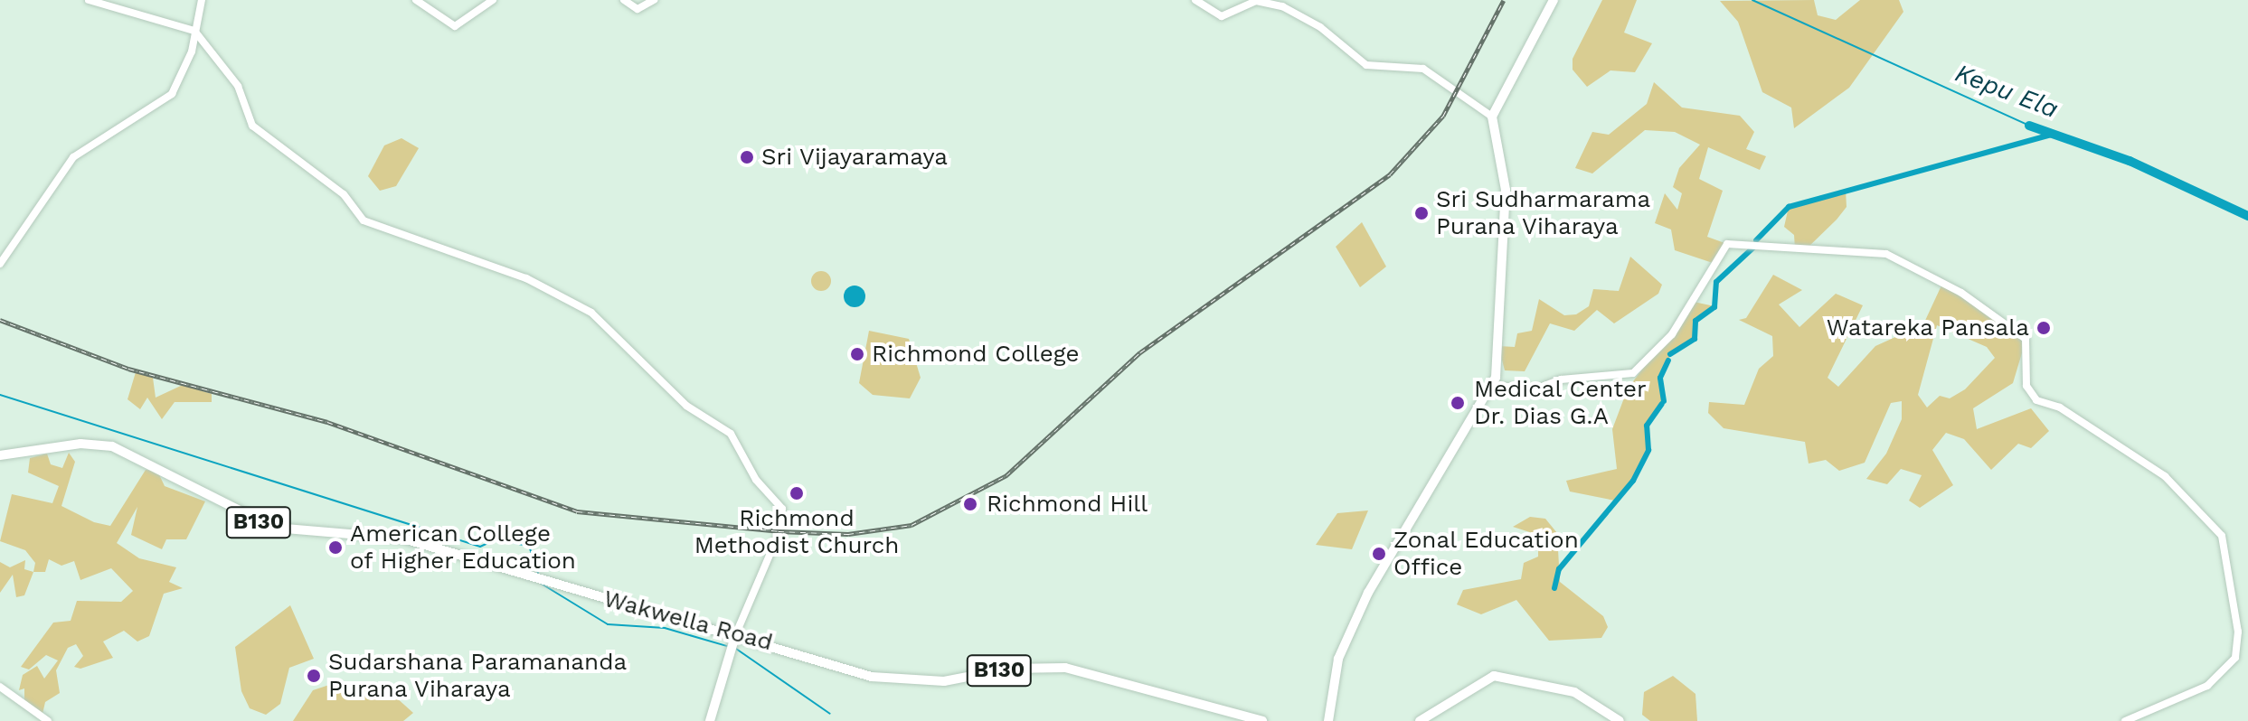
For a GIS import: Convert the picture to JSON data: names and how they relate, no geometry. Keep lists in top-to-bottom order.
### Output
{
  "streets": {
    "main road": ["B130", "Wakwella Road"]
  },
  "water": ["Kepu Ela"],
  "places": [
    "Sri Vijayaramaya",
    "Sri Sudharmarama Purana Viharaya",
    "Watareka Pansala",
    "Richmond College",
    "Medical Center Dr. Dias G.A",
    "Richmond Methodist Church",
    "Richmond Hill",
    "American College of Higher Education",
    "Zonal Education Office",
    "Sudarshana Paramananda Purana Viharaya"
  ]
}
